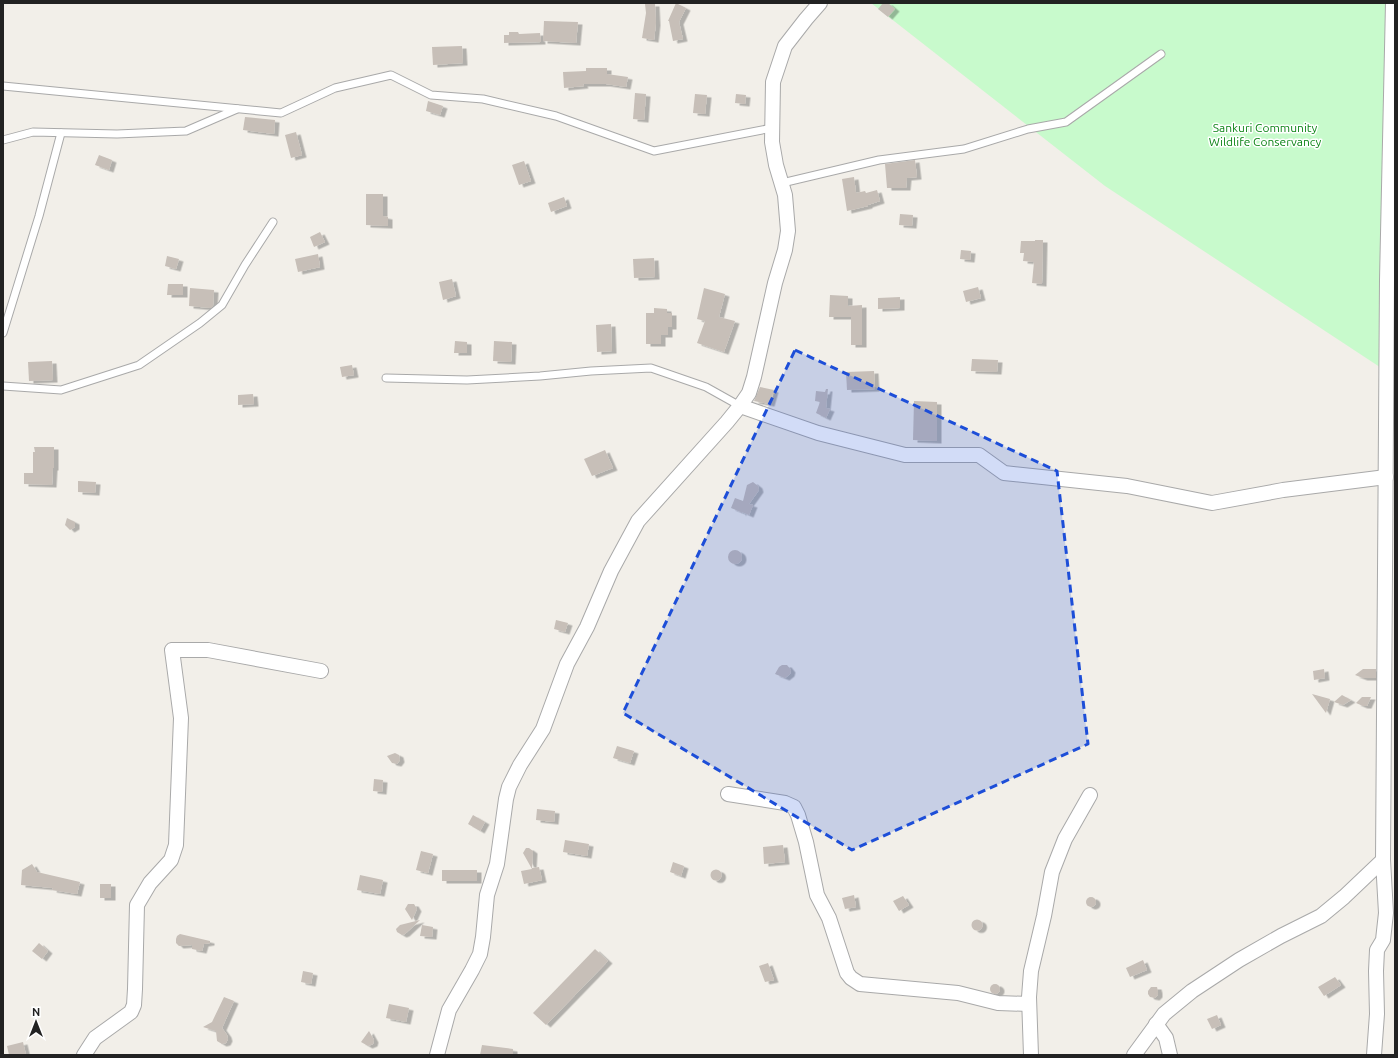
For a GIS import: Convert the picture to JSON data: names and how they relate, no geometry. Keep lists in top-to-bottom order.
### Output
{
  "parks": ["Sankuri Community Wildlife Conservancy"],
  "north": "top"
}
